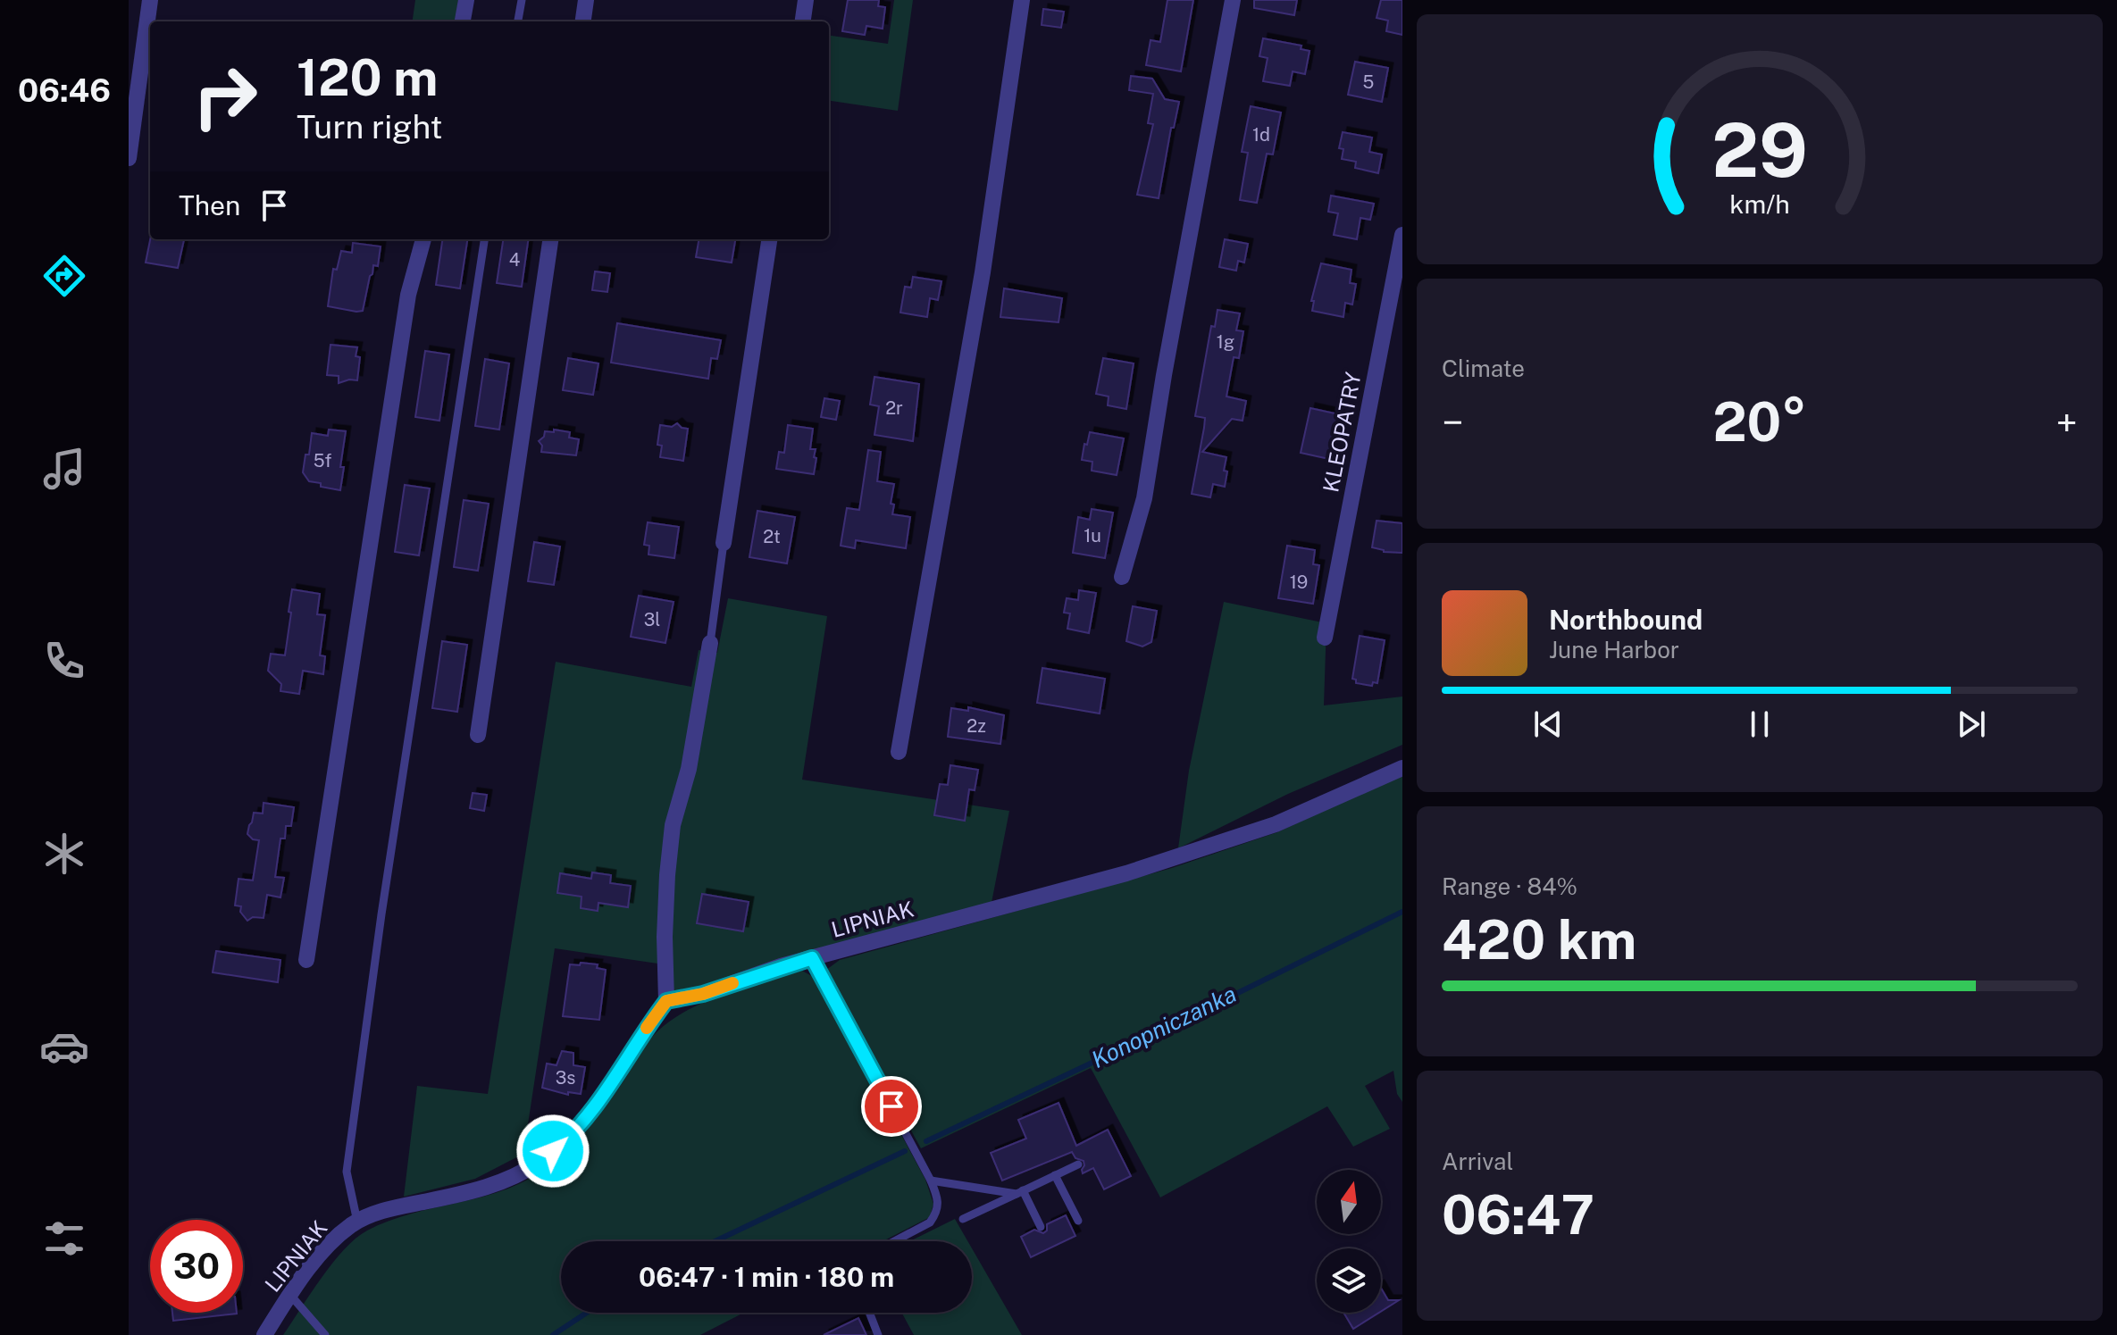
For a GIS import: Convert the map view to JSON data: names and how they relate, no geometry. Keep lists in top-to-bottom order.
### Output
{
  "streets": {
    "street": ["KLEOPATRY", "LIPNIAK"]
  },
  "water": ["Konopniczanka"],
  "house_numbers": [
    "5",
    "1d",
    "4",
    "1g",
    "2r",
    "5f",
    "1u",
    "2t",
    "19",
    "3l",
    "2z",
    "3s"
  ],
  "north": "top",
  "page": {
    "tabs": "06:46",
    "turn": ["120 m", "Turn right"],
    "then": "Then",
    "tile": [
      "Climate",
      ["Range · 84%", "420 km"],
      ["Arrival", "06:47"]
    ],
    "heat": ["−", "20°", "+"],
    "song": ["Northbound", "June Harbor"],
    "limit": "30",
    "trip": "06:47 · 1 min · 180 m",
    "gauge": ["29", "km/h"]
  }
}
